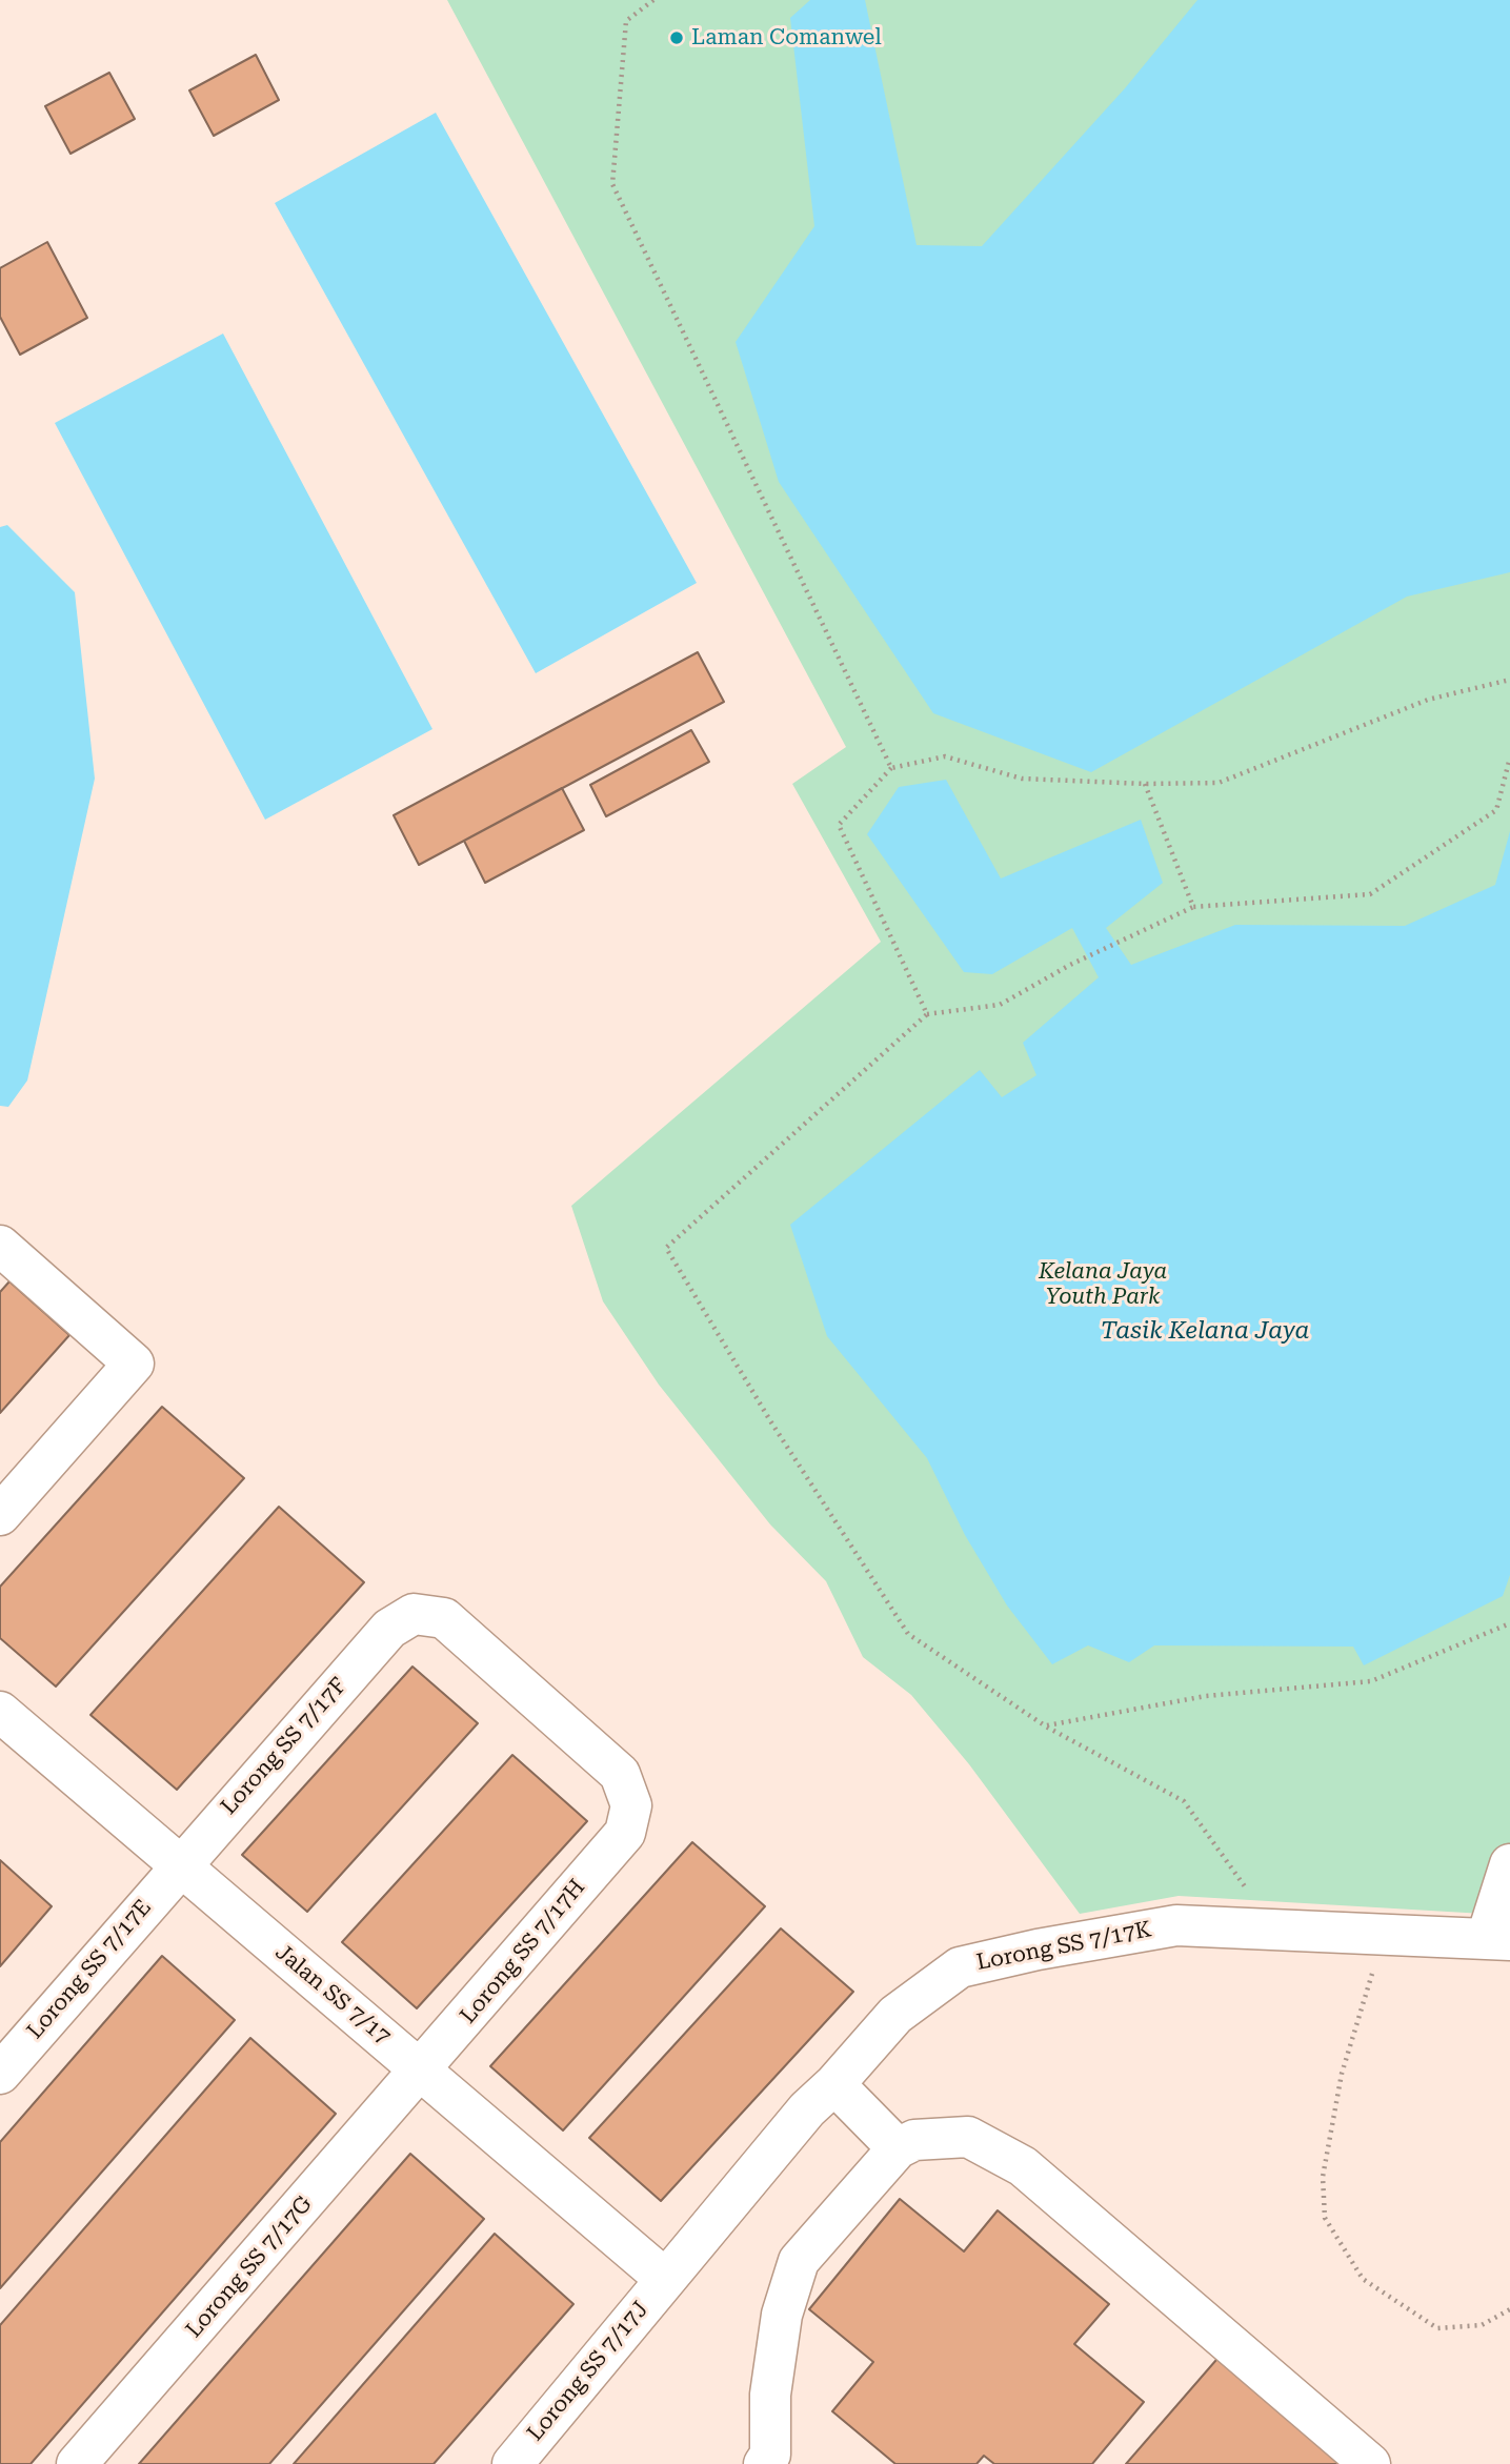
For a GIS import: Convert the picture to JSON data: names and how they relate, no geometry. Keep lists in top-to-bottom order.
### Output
{
  "streets": {
    "street": [
      "Lorong SS 7/17F",
      "Lorong SS 7/17K",
      "Lorong SS 7/17H",
      "Lorong SS 7/17E",
      "Jalan SS 7/17",
      "Lorong SS 7/17G",
      "Lorong SS 7/17J"
    ]
  },
  "crossings": [
    ["Lorong SS 7/17F", "Lorong SS 7/17H"],
    ["Lorong SS 7/17F", "Lorong SS 7/17E"],
    ["Lorong SS 7/17F", "Jalan SS 7/17"],
    ["Lorong SS 7/17K", "Jalan SS 7/17"],
    ["Lorong SS 7/17K", "Lorong SS 7/17J"],
    ["Lorong SS 7/17H", "Jalan SS 7/17"],
    ["Lorong SS 7/17H", "Lorong SS 7/17G"],
    ["Lorong SS 7/17E", "Jalan SS 7/17"],
    ["Jalan SS 7/17", "Lorong SS 7/17G"],
    ["Jalan SS 7/17", "Lorong SS 7/17J"]
  ],
  "water": ["Tasik Kelana Jaya"],
  "parks": ["Kelana Jaya Youth Park"],
  "places": ["Laman Comanwel"]
}
